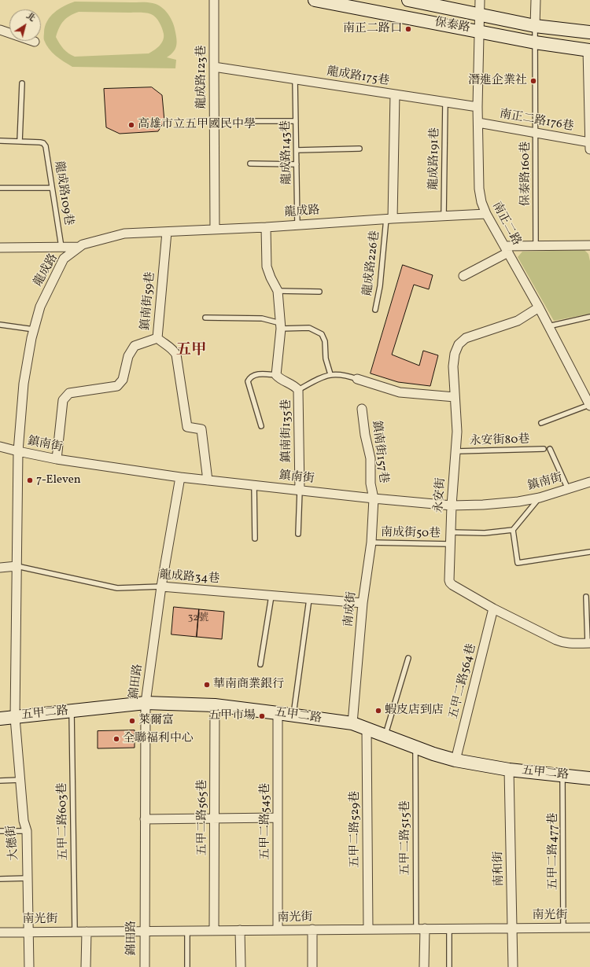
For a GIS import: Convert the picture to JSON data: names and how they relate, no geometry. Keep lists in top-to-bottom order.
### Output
{
  "streets": {
    "main road": ["保泰路", "五甲二路"],
    "street": [
      "龍成路123巷",
      "龍成路175巷",
      "南正二路176巷",
      "龍成路",
      "南正二路",
      "鎮南街59巷",
      "鎮南街135巷",
      "鎮南街",
      "鎮南街157巷",
      "永安街",
      "龍成路34巷",
      "南成街",
      "錦田路",
      "五甲二路564巷",
      "五甲二路565巷",
      "五甲二路545巷",
      "五甲二路529巷",
      "大德街",
      "南和街",
      "南光街"
    ],
    "lane": [
      "龍成路143巷",
      "龍成路191巷",
      "保泰路160巷",
      "龍成路109巷",
      "龍成路226巷",
      "永安街80巷",
      "南成街50巷",
      "五甲二路603巷",
      "五甲二路515巷",
      "五甲二路477巷"
    ]
  },
  "crossings": [
    ["保泰路", "保泰路160巷"],
    ["保泰路", "南正二路"],
    ["龍成路123巷", "龍成路175巷"],
    ["龍成路123巷", "龍成路"],
    ["龍成路175巷", "龍成路143巷"],
    ["龍成路175巷", "龍成路"],
    ["龍成路175巷", "龍成路226巷"],
    ["南正二路176巷", "保泰路160巷"],
    ["南正二路176巷", "南正二路"],
    ["龍成路143巷", "龍成路"],
    ["龍成路191巷", "龍成路"],
    ["龍成路", "南正二路"],
    ["龍成路", "龍成路226巷"],
    ["龍成路", "鎮南街59巷"],
    ["龍成路", "鎮南街"],
    ["龍成路", "龍成路34巷"],
    ["龍成路", "五甲二路"],
    ["龍成路", "大德街"],
    ["南正二路", "永安街"],
    ["鎮南街59巷", "鎮南街"],
    ["鎮南街135巷", "鎮南街"],
    ["永安街80巷", "永安街"],
    ["鎮南街", "鎮南街157巷"],
    ["鎮南街", "永安街"],
    ["鎮南街", "南成街"],
    ["鎮南街", "錦田路"],
    ["鎮南街157巷", "南成街"],
    ["永安街", "南成街50巷"],
    ["永安街", "五甲二路564巷"],
    ["南成街50巷", "南成街"],
    ["龍成路34巷", "南成街"],
    ["龍成路34巷", "錦田路"],
    ["南成街", "五甲二路"],
    ["錦田路", "五甲二路"],
    ["錦田路", "南光街"],
    ["五甲二路564巷", "五甲二路"],
    ["五甲二路", "五甲二路565巷"],
    ["五甲二路", "五甲二路603巷"],
    ["五甲二路", "五甲二路545巷"],
    ["五甲二路", "五甲二路529巷"],
    ["五甲二路", "五甲二路515巷"],
    ["五甲二路", "大德街"],
    ["五甲二路", "五甲二路477巷"],
    ["五甲二路", "南和街"],
    ["五甲二路565巷", "南光街"],
    ["五甲二路603巷", "南光街"],
    ["五甲二路545巷", "南光街"],
    ["五甲二路529巷", "南光街"],
    ["五甲二路515巷", "南光街"],
    ["大德街", "南光街"],
    ["五甲二路477巷", "南光街"],
    ["南和街", "南光街"]
  ],
  "districts": ["五甲"],
  "places": [
    "南正二路口",
    "潛進企業社",
    "高雄市立五甲國民中學",
    "7-Eleven",
    "華南商業銀行",
    "蝦皮店到店",
    "五甲市場",
    "萊爾富",
    "全聯福利中心"
  ],
  "house_numbers": ["32號"],
  "north": "top right"
}
